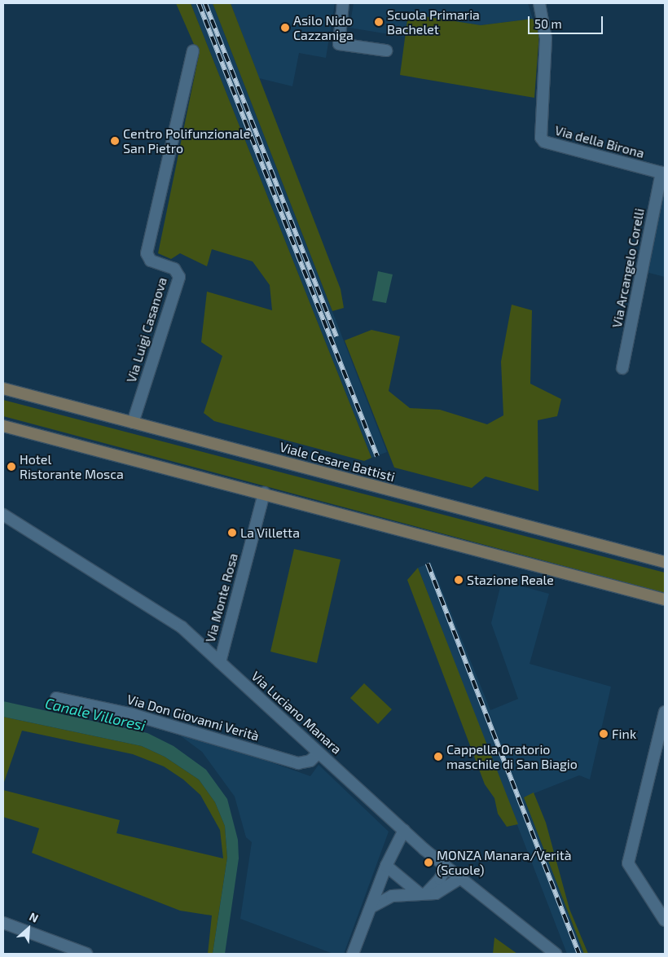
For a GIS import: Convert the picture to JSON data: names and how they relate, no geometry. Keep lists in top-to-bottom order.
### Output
{
  "streets": {
    "main road": ["Viale Cesare Battisti"],
    "street": [
      "Via della Birona",
      "Via Arcangelo Corelli",
      "Via Luigi Casanova",
      "Via Monte Rosa",
      "Via Luciano Manara",
      "Via Don Giovanni Verità"
    ]
  },
  "crossings": [
    ["Via della Birona", "Via Arcangelo Corelli"],
    ["Via Luigi Casanova", "Viale Cesare Battisti"],
    ["Via Monte Rosa", "Via Luciano Manara"],
    ["Via Luciano Manara", "Via Don Giovanni Verità"]
  ],
  "water": ["Canale Villoresi"],
  "places": [
    "Scuola Primaria Bachelet",
    "Asilo Nido Cazzaniga",
    "Centro Polifunzionale San Pietro",
    "Hotel Ristorante Mosca",
    "La Villetta",
    "Stazione Reale",
    "Fink",
    "Cappella Oratorio maschile di San Biagio",
    "MONZA Manara/Verità (Scuole)"
  ],
  "scale_bar": "50 m",
  "north": "top right"
}
